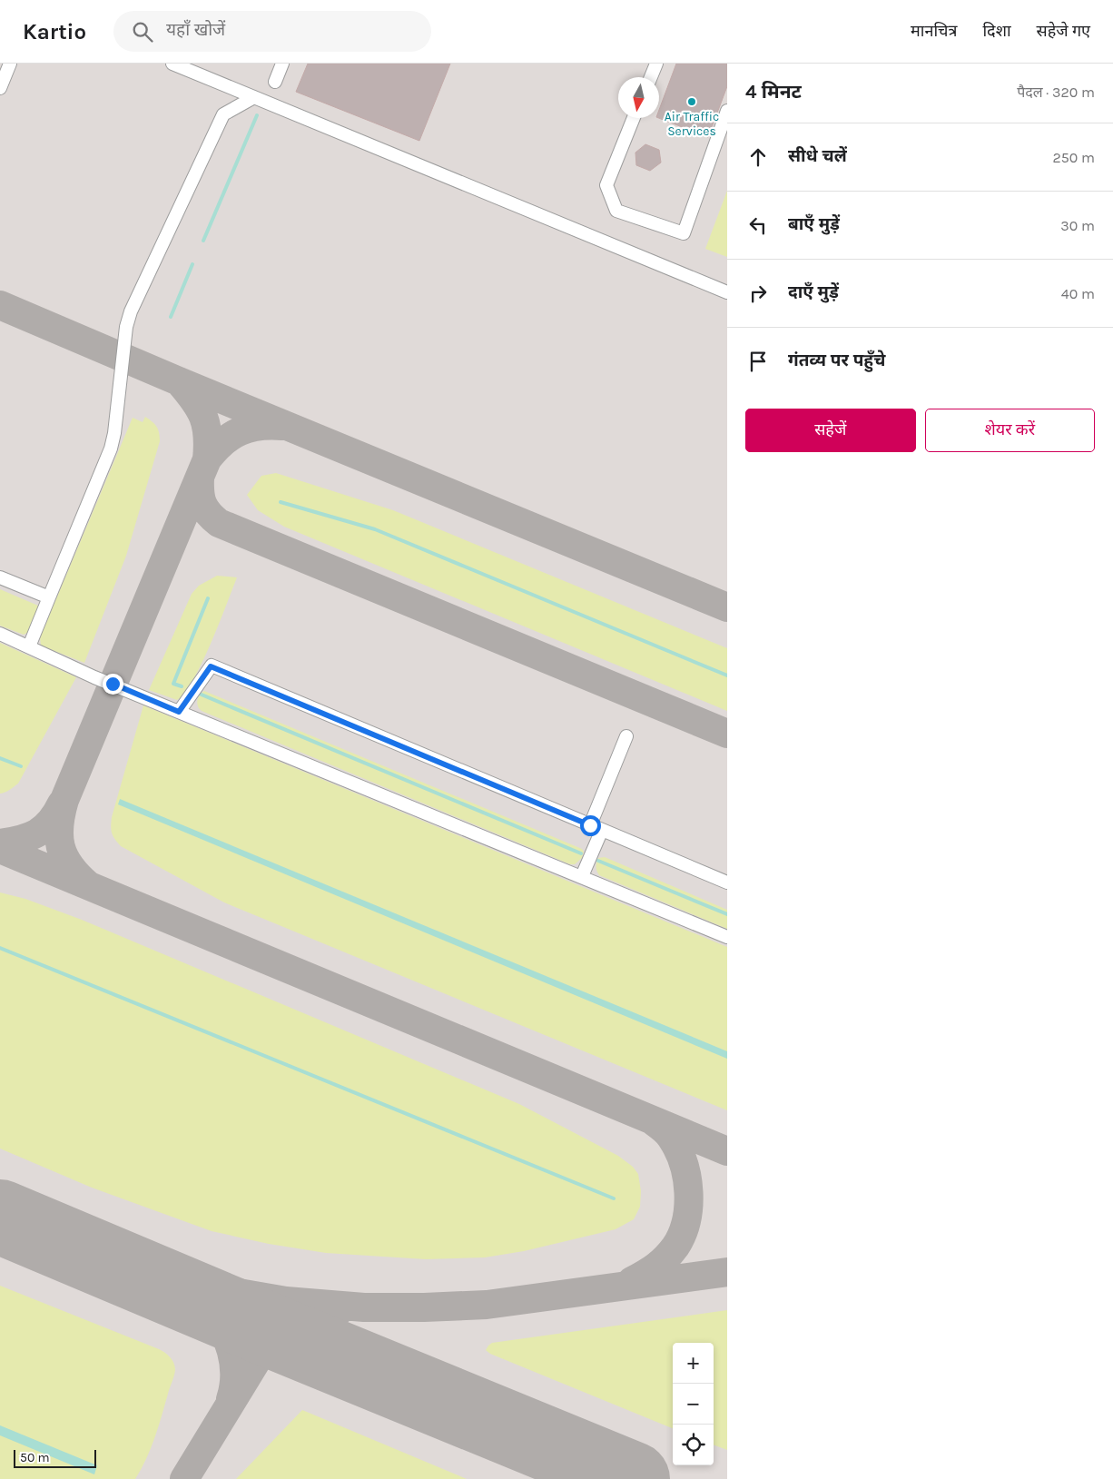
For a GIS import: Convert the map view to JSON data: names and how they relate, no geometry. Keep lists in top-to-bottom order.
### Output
{
  "places": ["Air Traffic Services"],
  "scale_bar": "50 m",
  "north": "bottom",
  "page": {
    "header": "Kartio",
    "search": "यहाँ खोजें",
    "nav": ["मानचित्र", "दिशा", "सहेजे गए"],
    "heading": ["4 मिनट", "पैदल · 320 m"],
    "list": [
      ["सीधे चलें", "250 m"],
      ["बाएँ मुड़ें", "30 m"],
      ["दाएँ मुड़ें", "40 m"],
      "गंतव्य पर पहुँचे"
    ],
    "buttons": ["सहेजें", "शेयर करें"],
    "map_buttons": ["+", "−"],
    "scale": "50 m"
  }
}
